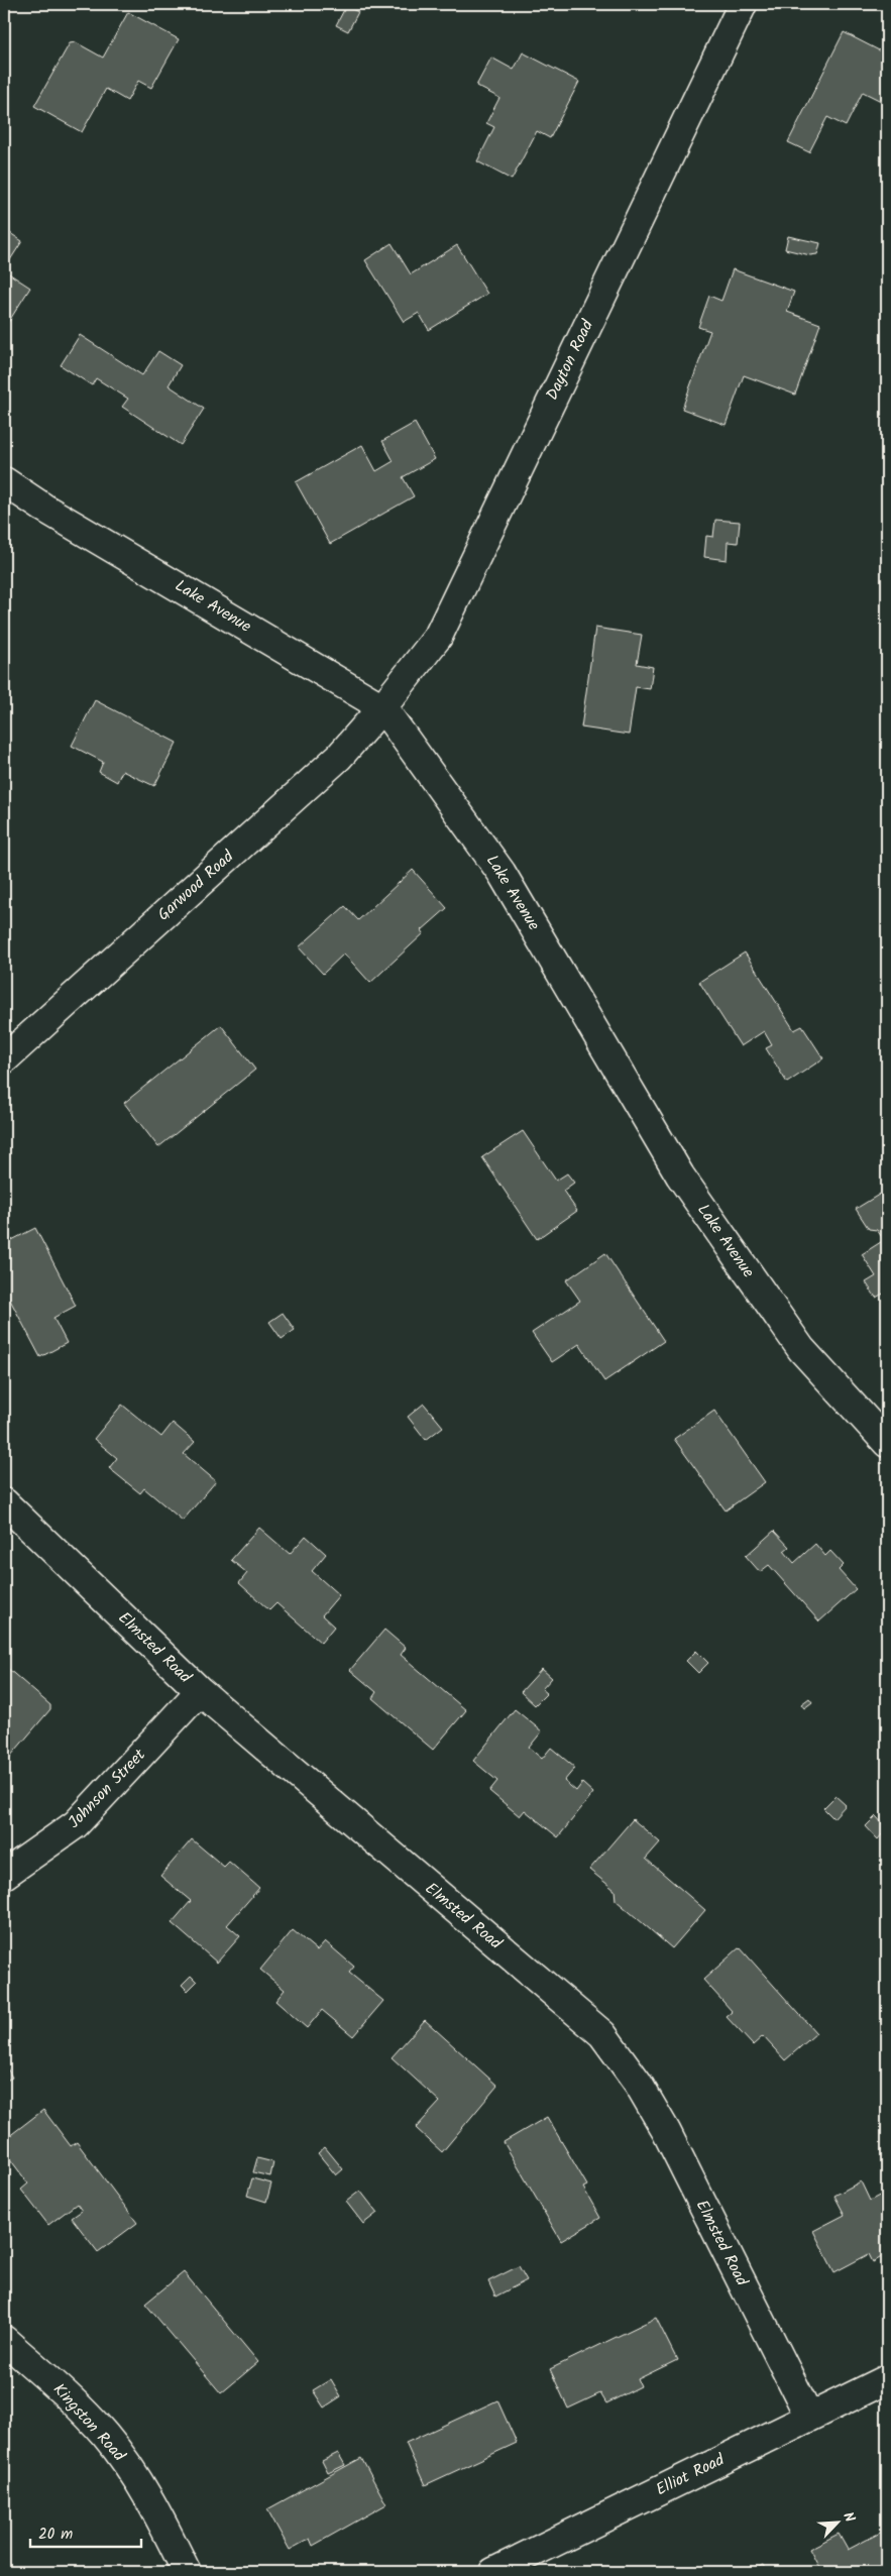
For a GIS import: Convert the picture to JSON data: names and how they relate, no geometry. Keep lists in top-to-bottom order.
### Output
{
  "streets": {
    "street": [
      "Dayton Road",
      "Lake Avenue",
      "Garwood Road",
      "Elmsted Road",
      "Johnson Street",
      "Kingston Road",
      "Elliot Road"
    ]
  },
  "crossings": [
    ["Dayton Road", "Lake Avenue"],
    ["Dayton Road", "Garwood Road"],
    ["Lake Avenue", "Garwood Road"],
    ["Elmsted Road", "Johnson Street"],
    ["Elmsted Road", "Elliot Road"]
  ],
  "scale_bar": "20 m",
  "north": "top right"
}
